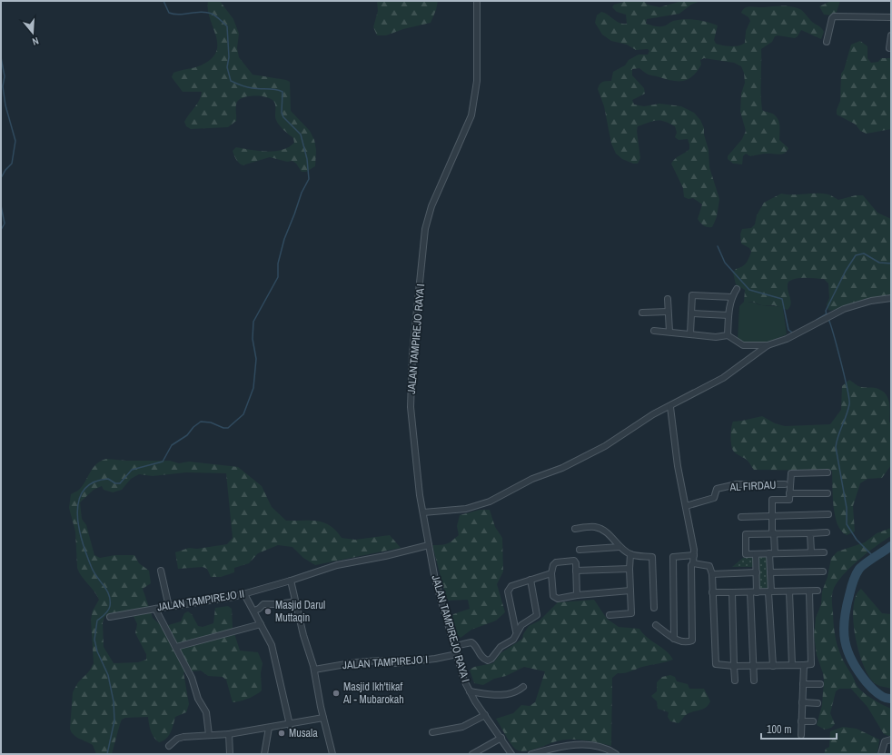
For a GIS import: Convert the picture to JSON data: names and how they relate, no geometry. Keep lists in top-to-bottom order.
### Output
{
  "streets": {
    "street": [
      "JALAN TAMPIREJO RAYA I",
      "AL FIRDAU",
      "JALAN TAMPIREJO II",
      "JALAN TAMPIREJO I"
    ]
  },
  "crossings": [
    ["JALAN TAMPIREJO RAYA I", "JALAN TAMPIREJO II"],
    ["JALAN TAMPIREJO RAYA I", "JALAN TAMPIREJO I"]
  ],
  "places": ["Masjid Darul Muttaqin", "Masjid Ikh'tikaf Al - Mubarokah", "Musala"],
  "scale_bar": "100 m",
  "north": "bottom"
}
